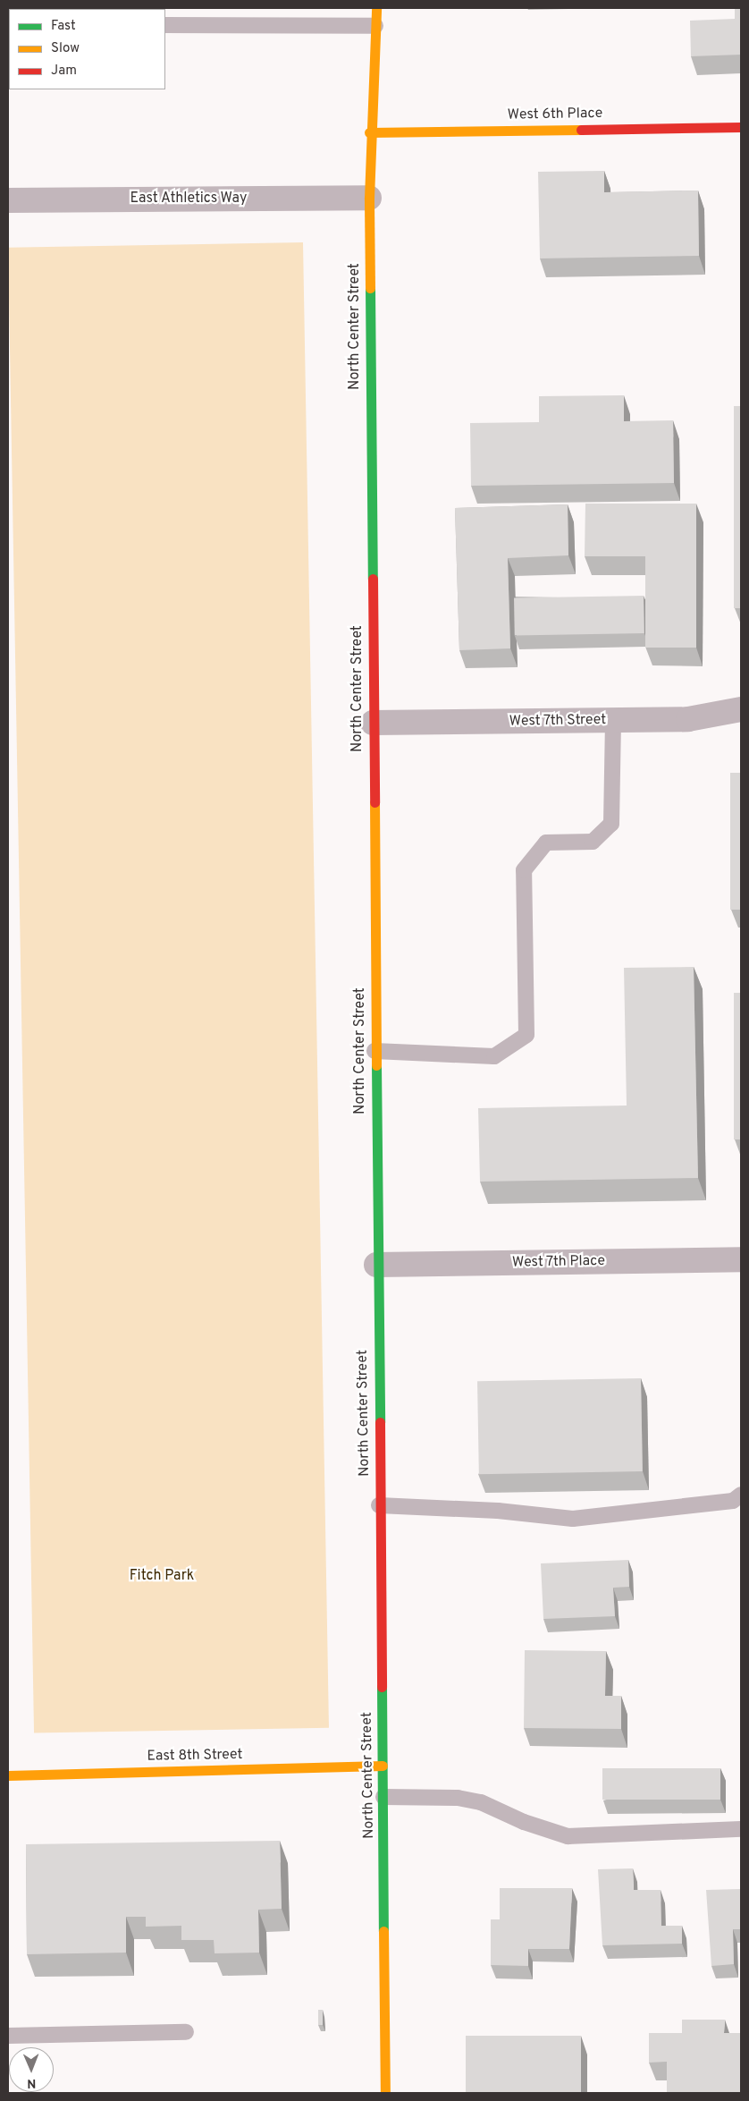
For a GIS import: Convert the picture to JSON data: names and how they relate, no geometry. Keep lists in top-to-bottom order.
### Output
{
  "streets": {
    "street": [
      "West 6th Place",
      "East Athletics Way",
      "North Center Street",
      "West 7th Street",
      "West 7th Place",
      "East 8th Street"
    ]
  },
  "crossings": [
    ["West 6th Place", "North Center Street"],
    ["East Athletics Way", "North Center Street"],
    ["North Center Street", "West 7th Street"],
    ["North Center Street", "West 7th Place"],
    ["North Center Street", "East 8th Street"]
  ],
  "parks": ["Fitch Park"],
  "legend": ["Fast", "Slow", "Jam"],
  "north": "bottom"
}
